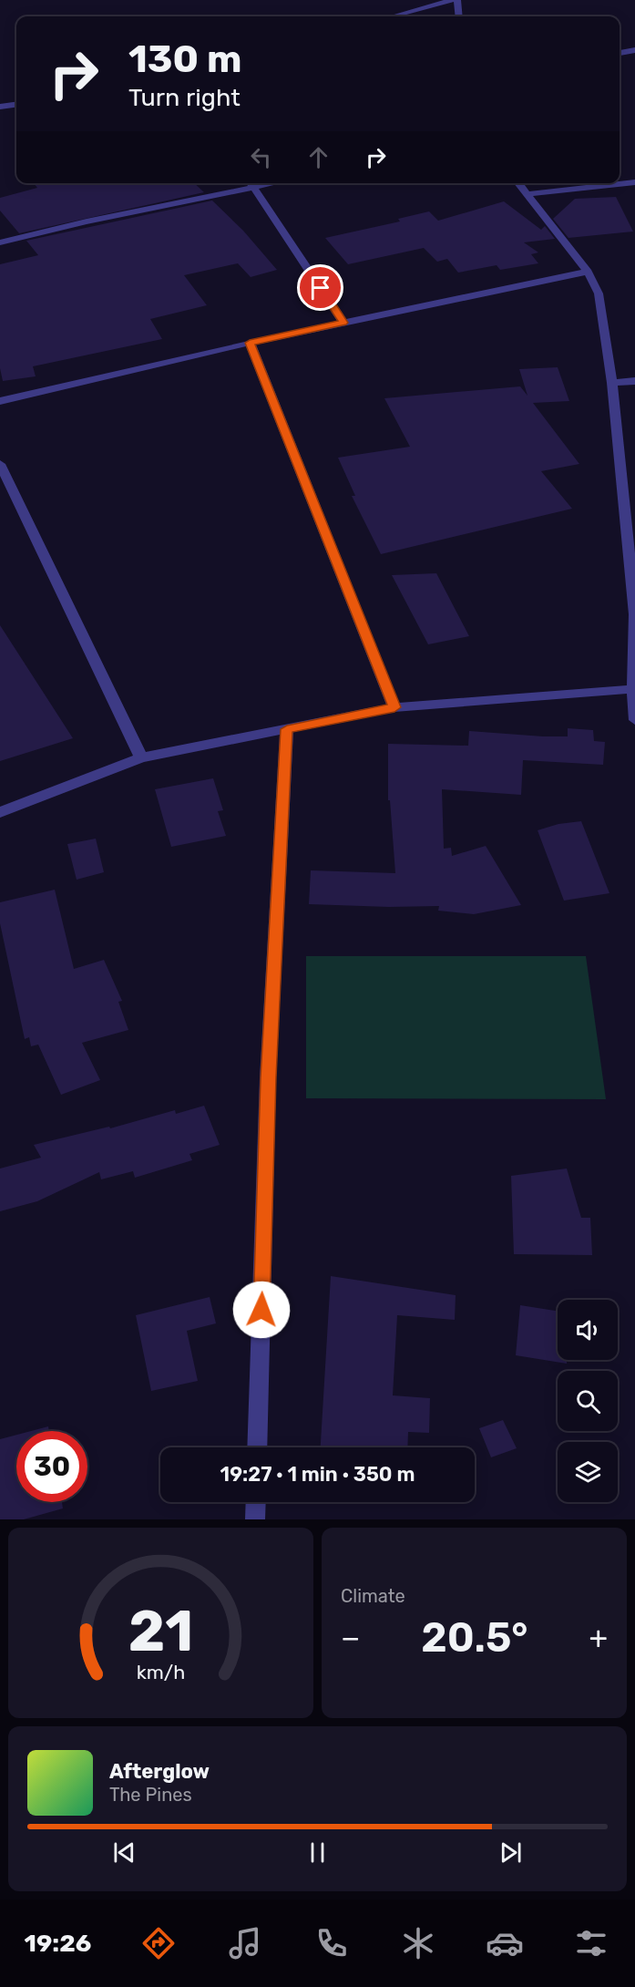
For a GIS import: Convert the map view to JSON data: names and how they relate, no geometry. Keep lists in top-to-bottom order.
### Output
{
  "page": {
    "turn": ["130 m", "Turn right"],
    "limit": "30",
    "trip": "19:27 · 1 min · 350 m",
    "tile": "Climate",
    "heat": ["−", "20.5°", "+"],
    "song": ["Afterglow", "The Pines"],
    "tabs": "19:26",
    "gauge": ["21", "km/h"]
  }
}
